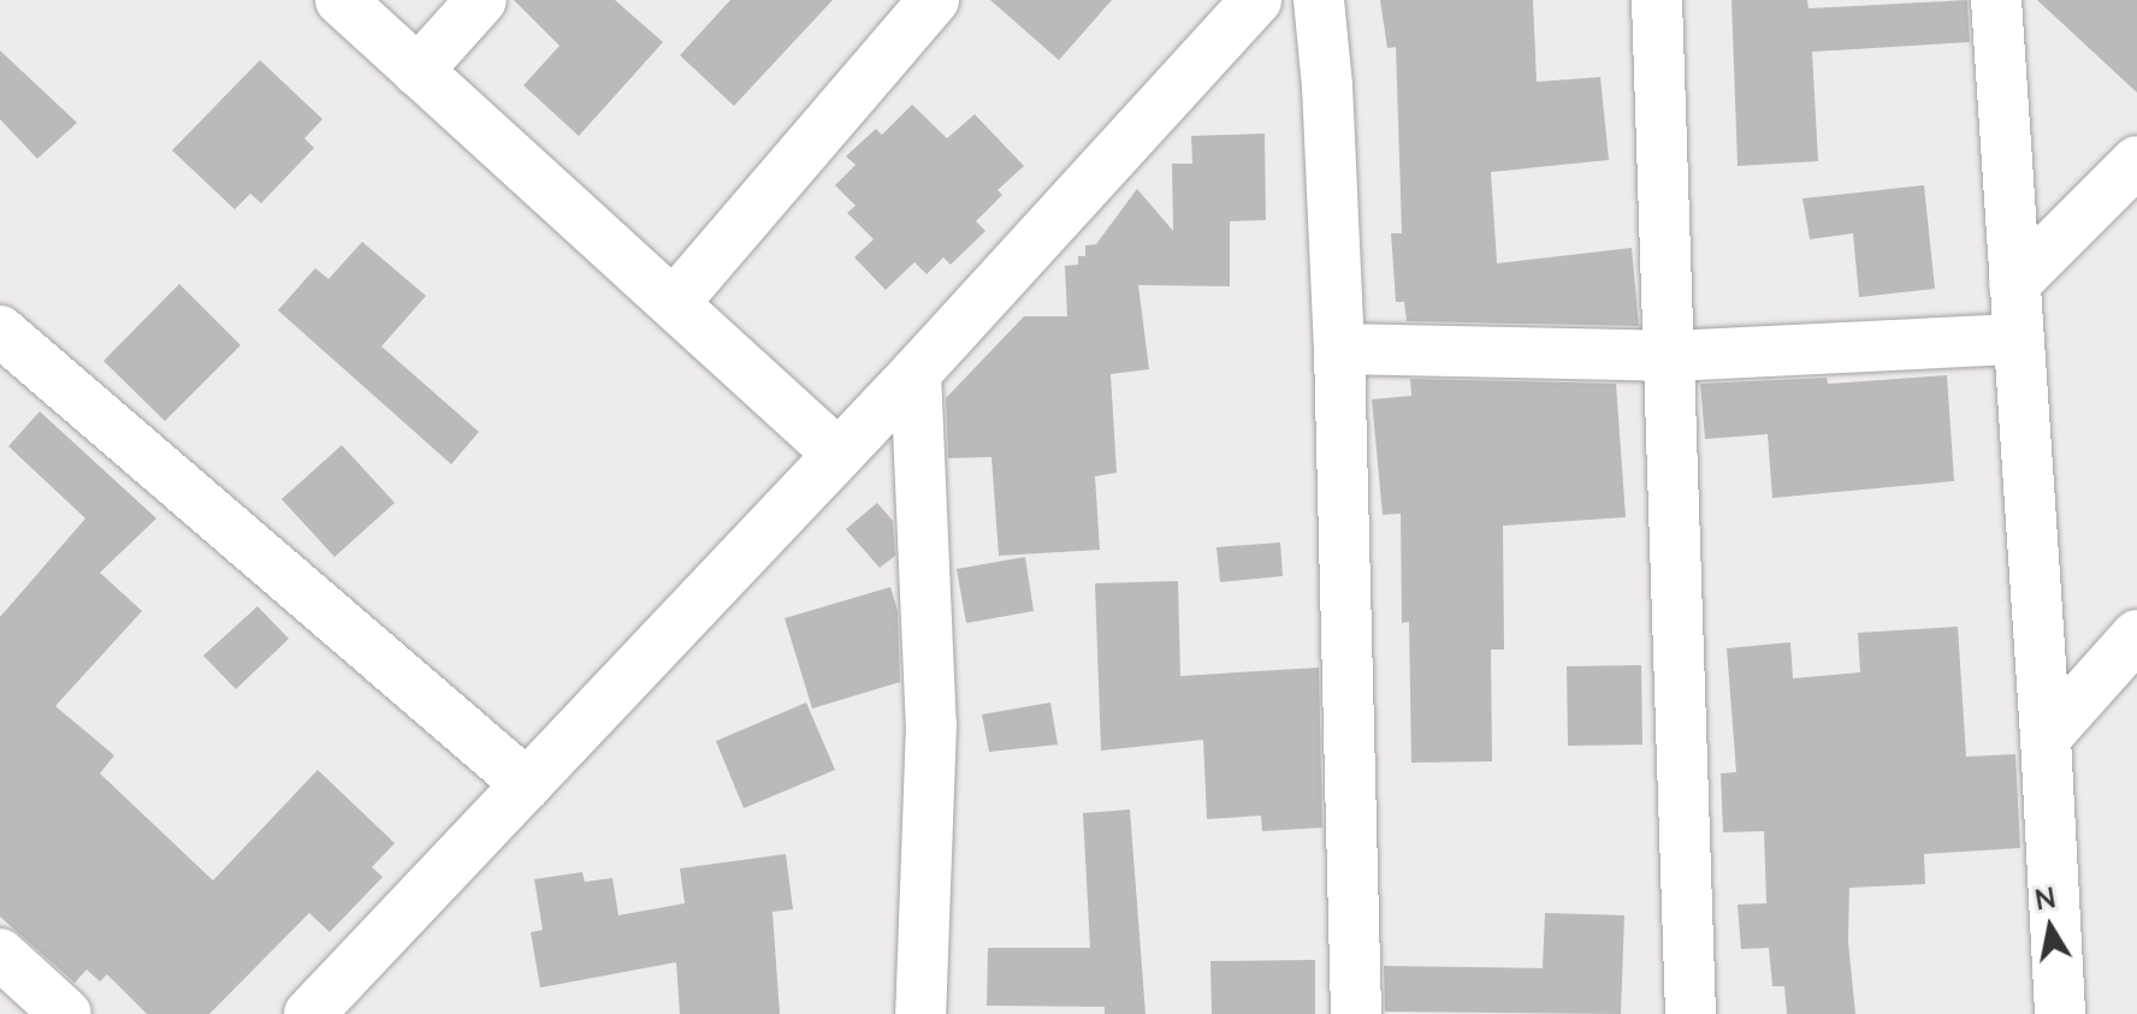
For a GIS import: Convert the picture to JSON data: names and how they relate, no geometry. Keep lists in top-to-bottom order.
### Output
{
  "north": "top"
}
